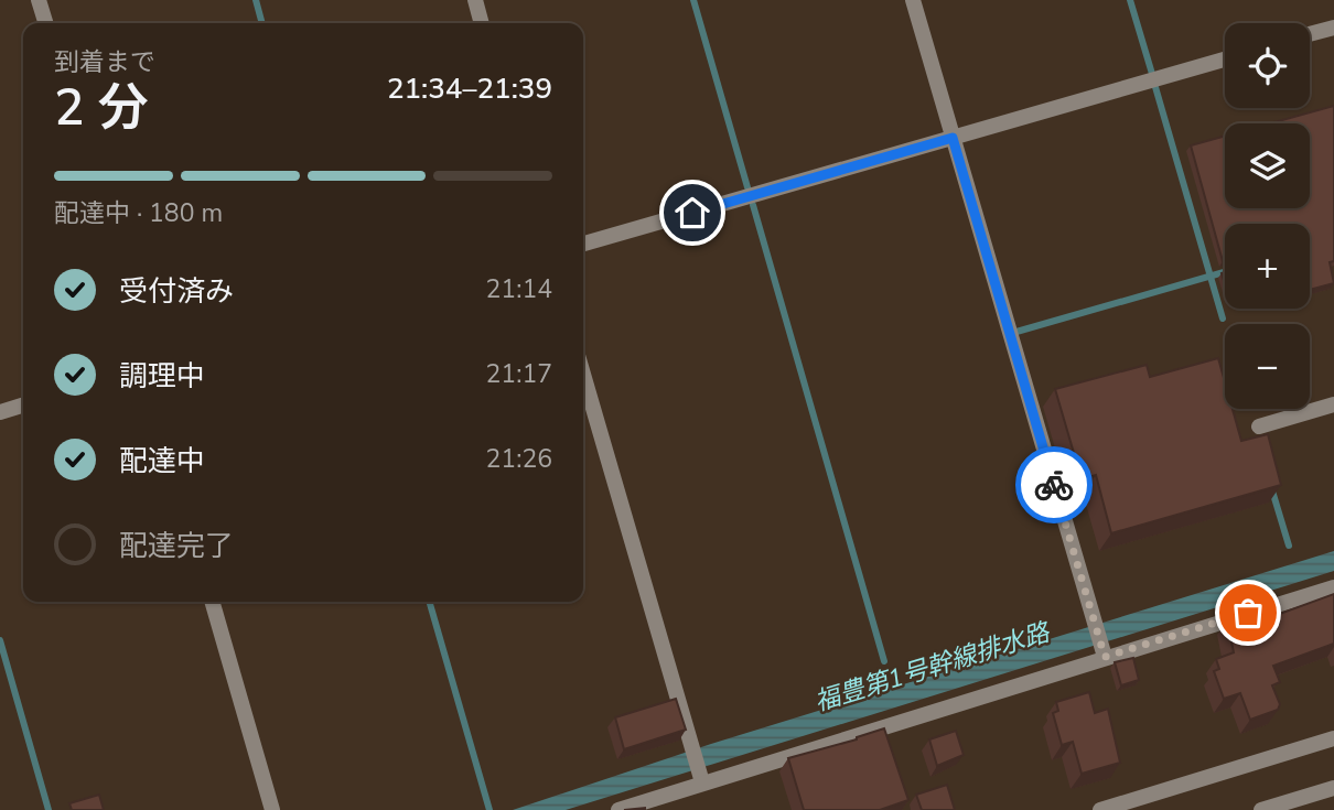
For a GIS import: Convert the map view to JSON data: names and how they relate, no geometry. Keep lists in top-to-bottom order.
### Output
{
  "water": ["福豊第1号幹線排水路"],
  "page": {
    "map_buttons": ["+", "−"],
    "heading": ["2 分", "到着まで", "21:34–21:39"],
    "bar": "配達中 · 180 m",
    "list": [
      ["受付済み", "21:14"],
      ["調理中", "21:17"],
      ["配達中", "21:26"],
      "配達完了"
    ]
  }
}
